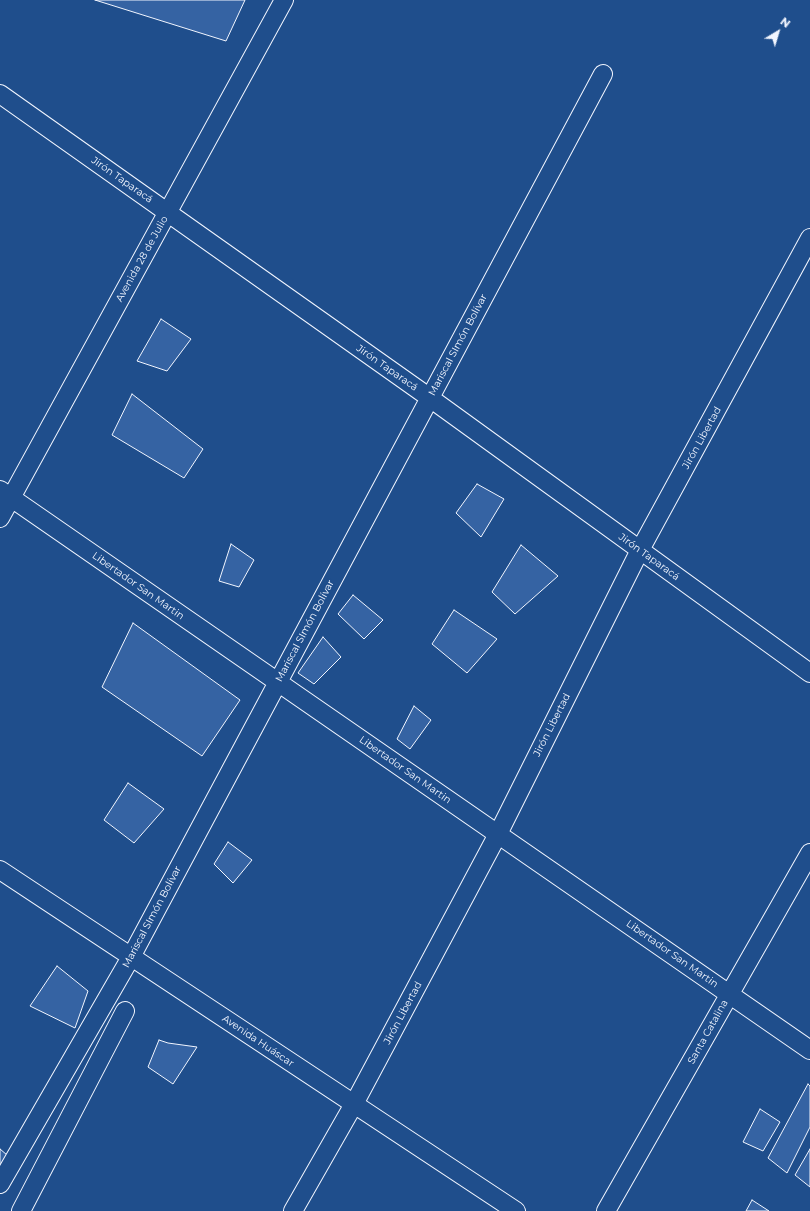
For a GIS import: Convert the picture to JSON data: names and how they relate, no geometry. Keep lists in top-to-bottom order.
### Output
{
  "streets": {
    "street": [
      "Jirón Taparacá",
      "Avenida 28 de Julio",
      "Mariscal SImón Bolívar",
      "Jirón Libertad",
      "Libertador San Martin",
      "Santa Catalina",
      "Avenida Huáscar"
    ]
  },
  "crossings": [
    ["Jirón Taparacá", "Avenida 28 de Julio"],
    ["Jirón Taparacá", "Mariscal SImón Bolívar"],
    ["Jirón Taparacá", "Jirón Libertad"],
    ["Avenida 28 de Julio", "Libertador San Martin"],
    ["Mariscal SImón Bolívar", "Libertador San Martin"],
    ["Mariscal SImón Bolívar", "Avenida Huáscar"],
    ["Jirón Libertad", "Libertador San Martin"],
    ["Jirón Libertad", "Avenida Huáscar"],
    ["Libertador San Martin", "Santa Catalina"]
  ],
  "north": "top right"
}
